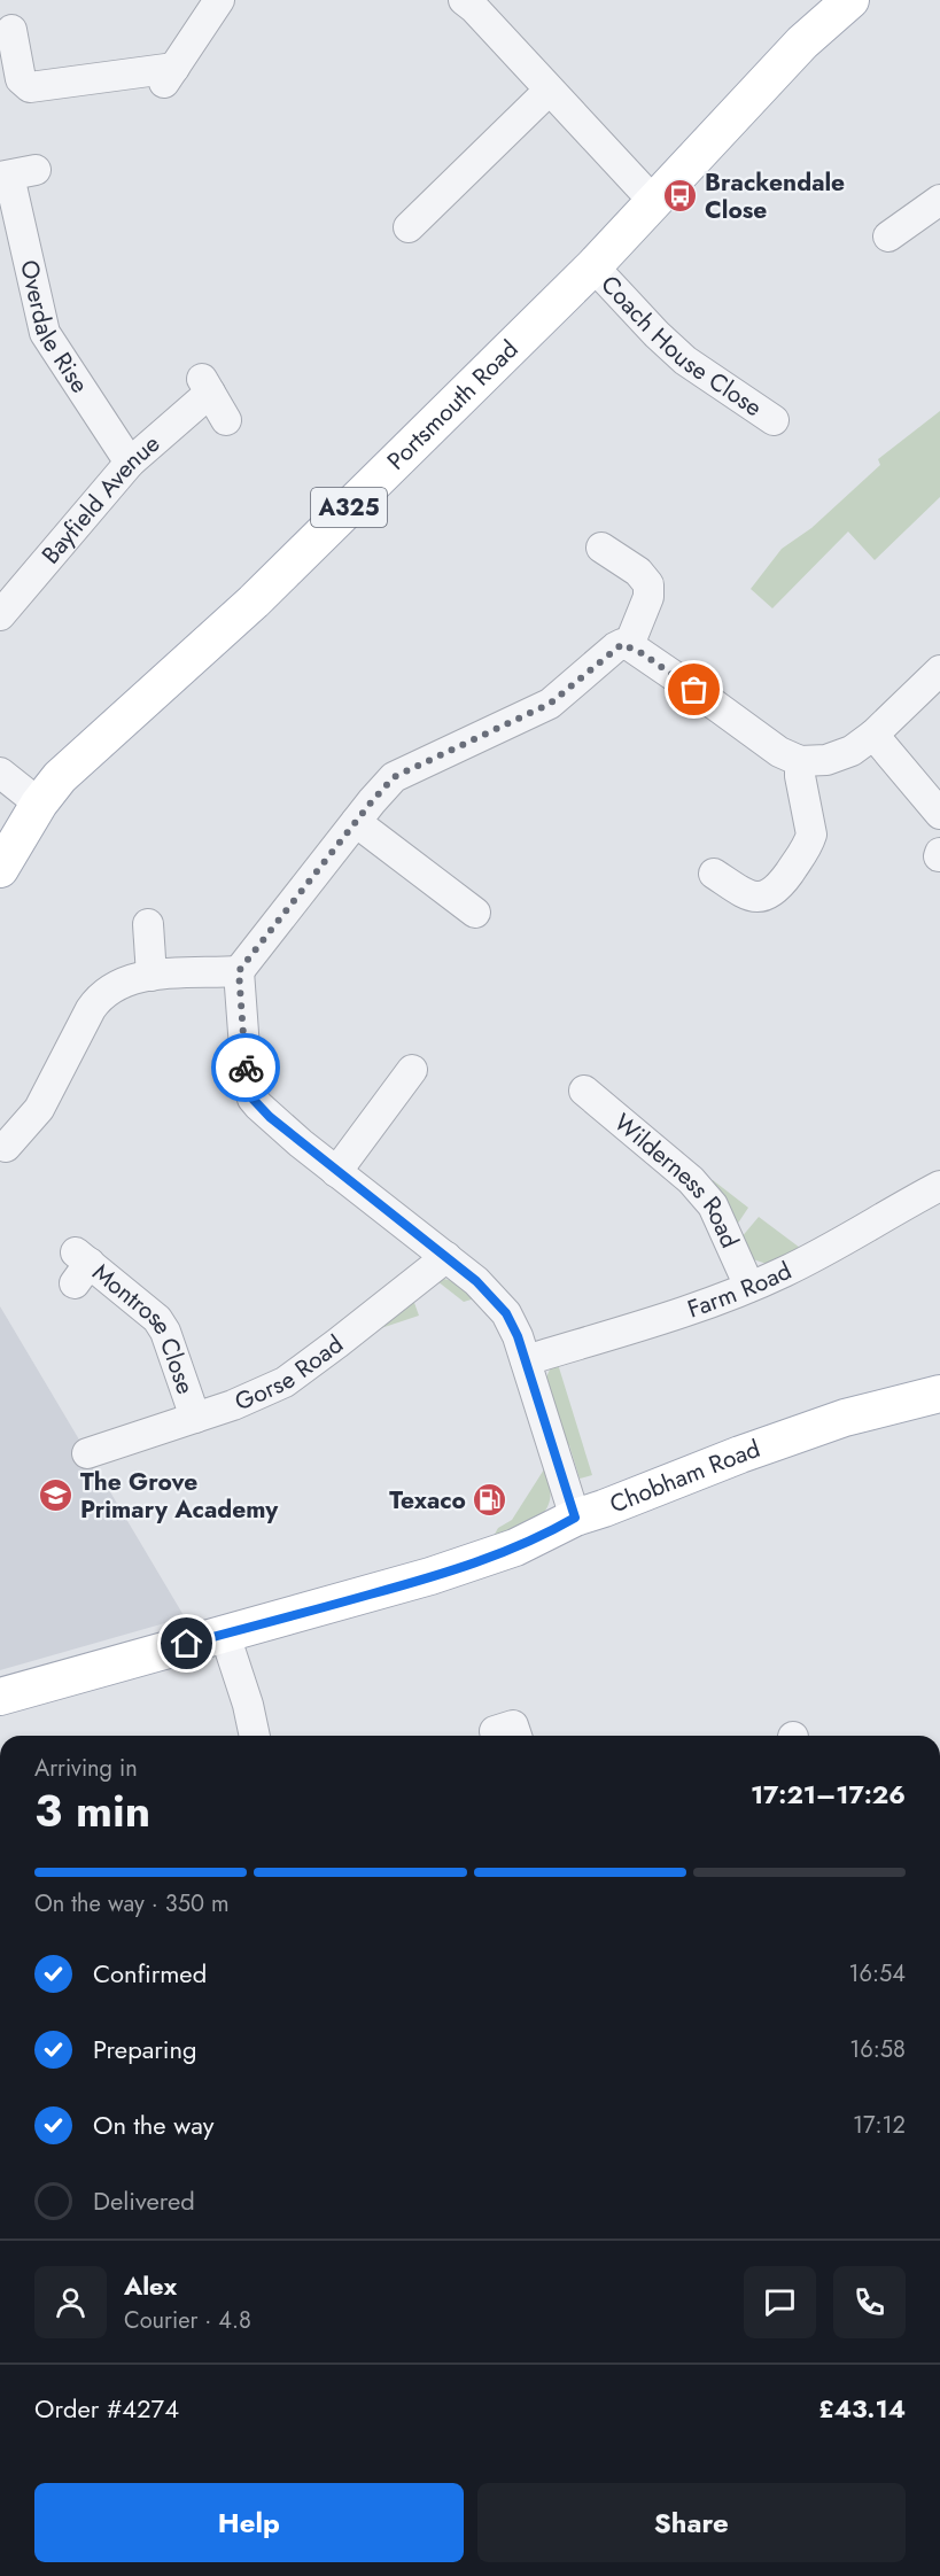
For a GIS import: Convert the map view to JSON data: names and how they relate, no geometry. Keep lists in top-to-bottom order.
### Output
{
  "streets": {
    "main road": ["Portsmouth Road", "A325", "Chobham Road"],
    "street": [
      "Overdale Rise",
      "Coach House Close",
      "Bayfield Avenue",
      "Wilderness Road",
      "Farm Road",
      "Montrose Close",
      "Gorse Road"
    ]
  },
  "crossings": [
    ["Overdale Rise", "Bayfield Avenue"],
    ["Coach House Close", "Portsmouth Road"],
    ["Wilderness Road", "Farm Road"],
    ["Montrose Close", "Gorse Road"]
  ],
  "places": {
    "bus stop": ["Brackendale Close"],
    "school or university": ["The Grove Primary Academy"],
    "fuel station": ["Texaco"]
  },
  "page": {
    "heading": ["3 min", "Arriving in", "17:21–17:26"],
    "panel": [
      "Alex",
      "Courier · 4.8",
      "Order #4274",
      "£43.14"
    ],
    "bar": "On the way · 350 m",
    "list": [
      ["Confirmed", "16:54"],
      ["Preparing", "16:58"],
      ["On the way", "17:12"],
      "Delivered"
    ],
    "buttons": ["Help", "Share"]
  }
}
